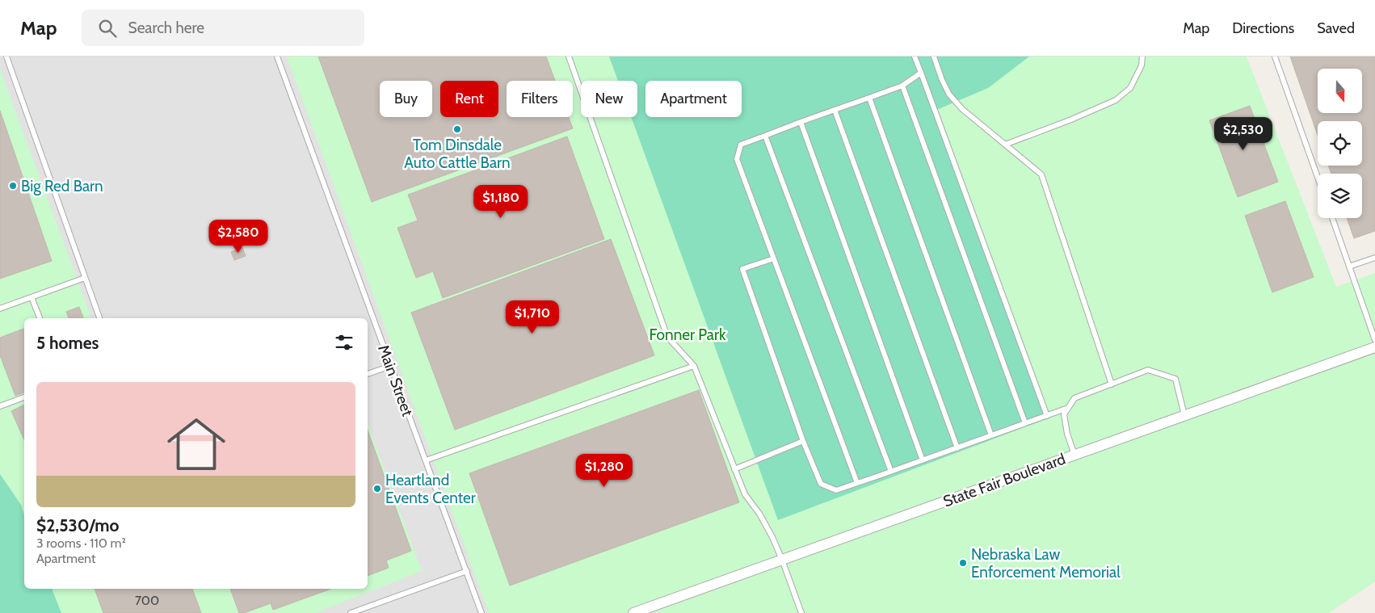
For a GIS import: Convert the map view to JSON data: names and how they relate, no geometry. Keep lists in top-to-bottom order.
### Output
{
  "streets": {
    "street": ["State Fair Boulevard"],
    "lane": ["Main Street"]
  },
  "parks": ["Fonner Park"],
  "places": [
    "Tom Dinsdale Auto Cattle Barn",
    "Big Red Barn",
    "Heartland Events Center",
    "Nebraska Law Enforcement Memorial"
  ],
  "house_numbers": ["700"],
  "north": "bottom",
  "page": {
    "header": "Map",
    "search": "Search here",
    "nav": ["Map", "Directions", "Saved"],
    "chip": [
      "Buy",
      "Rent",
      "Filters",
      "New",
      "Apartment"
    ],
    "price": [
      "$2,530",
      "$1,180",
      "$2,580",
      "$1,710",
      "$1,280"
    ],
    "heading": "5 homes",
    "list": [
      {
        "name": "$2,530/mo",
        "note": "3 rooms · 110 m² · Apartment"
      }
    ]
  }
}
